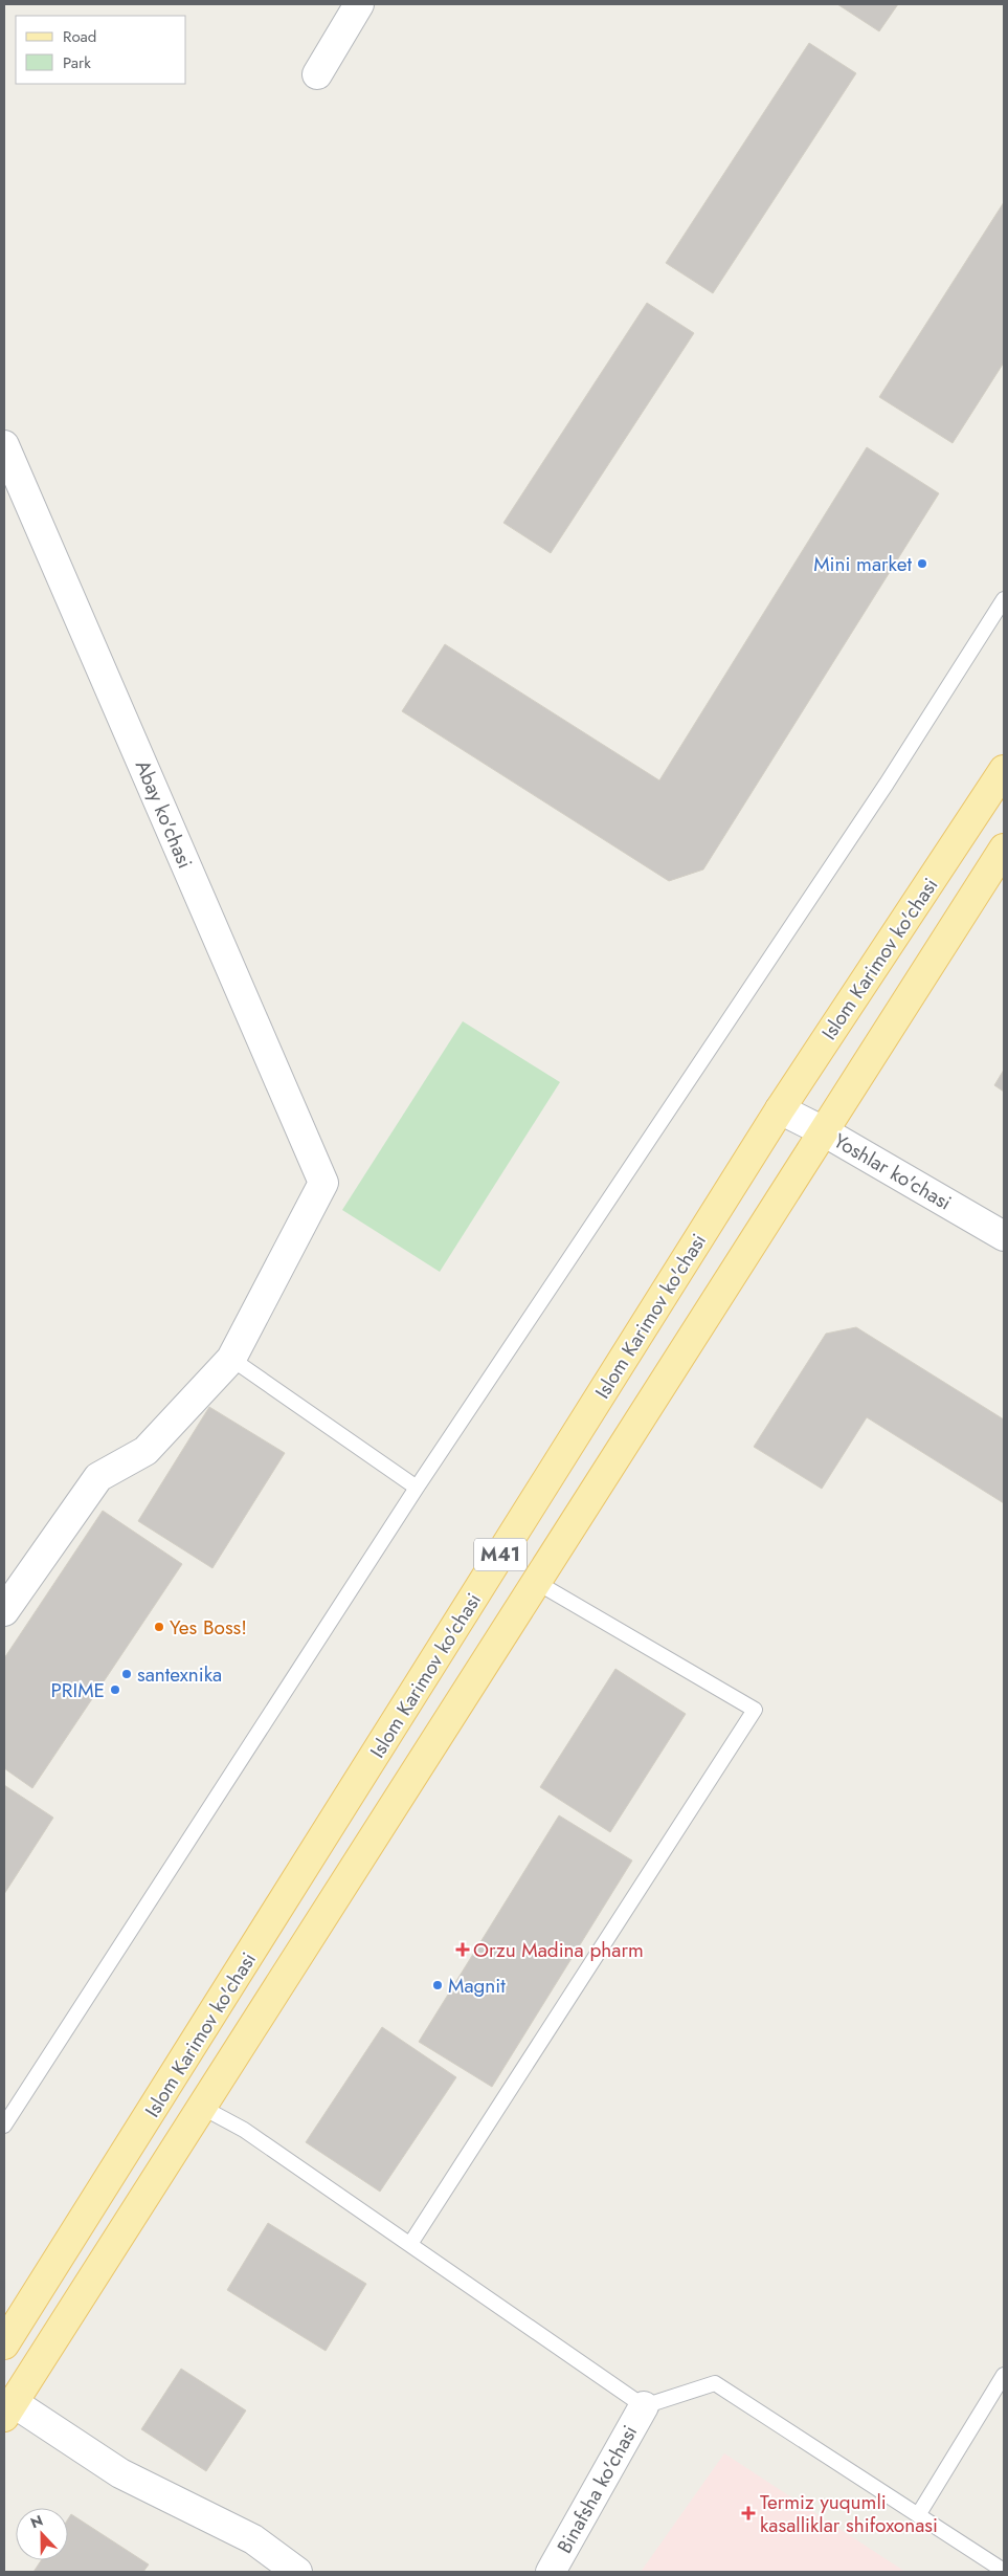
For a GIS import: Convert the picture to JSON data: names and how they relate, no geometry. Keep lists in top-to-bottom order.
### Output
{
  "streets": {
    "main road": ["Islom Karimov ko'chasi", "M41"],
    "street": ["Abay ko'chasi", "Yoshlar ko'chasi", "Binafsha ko'chasi"]
  },
  "crossings": [
    ["Islom Karimov ko'chasi", "Yoshlar ko'chasi"]
  ],
  "places": {
    "other": [
      "Mini market",
      "Yes Boss!",
      "santexnika",
      "PRIME",
      "Magnit"
    ],
    "health": ["Orzu Madina pharm", "Termiz yuqumli kasalliklar shifoxonasi"]
  },
  "legend": ["Road", "Park"],
  "north": "top"
}
